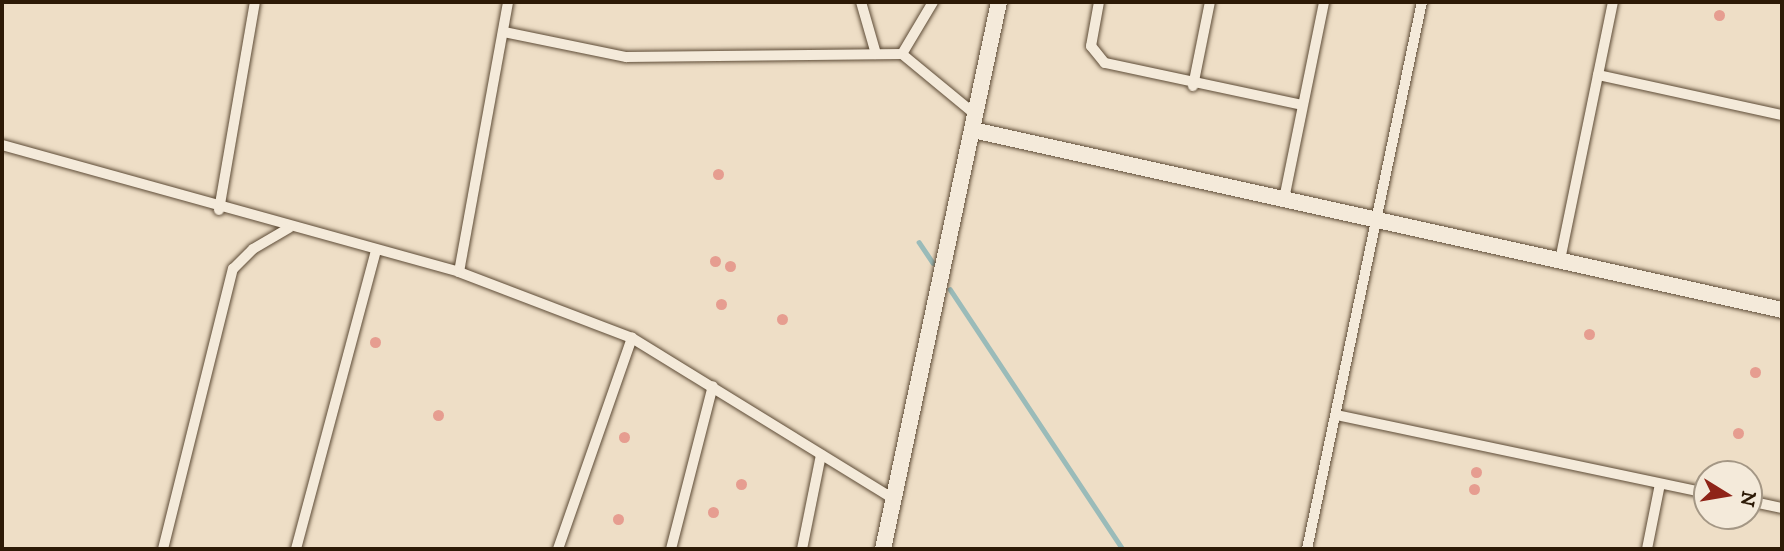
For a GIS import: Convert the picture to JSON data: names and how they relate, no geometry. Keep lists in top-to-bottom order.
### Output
{
  "north": "right"
}
